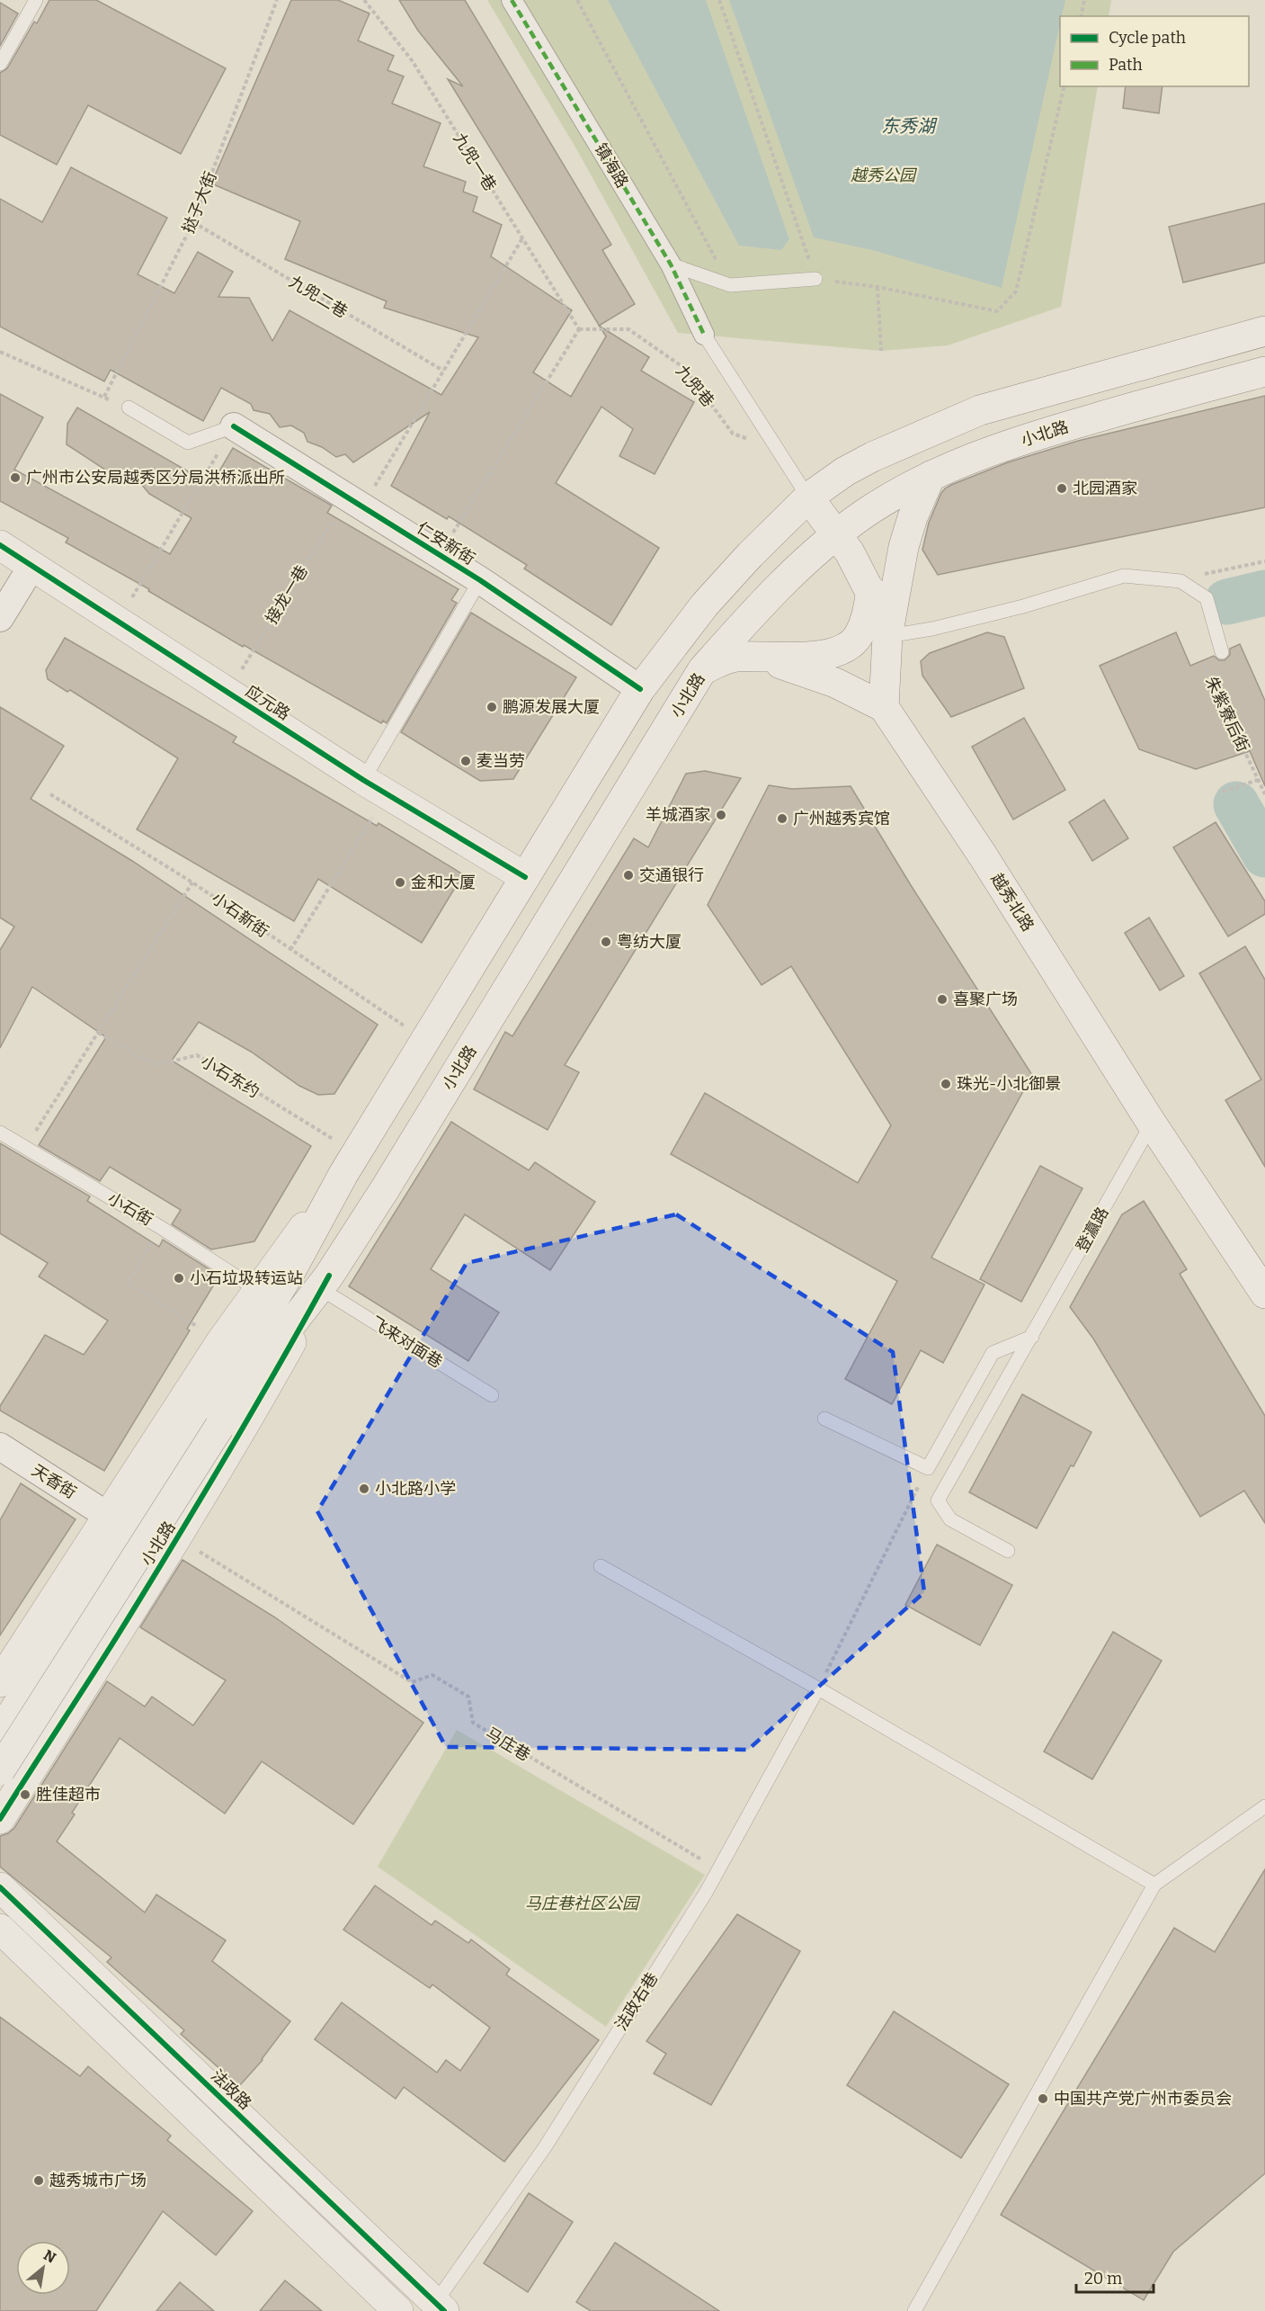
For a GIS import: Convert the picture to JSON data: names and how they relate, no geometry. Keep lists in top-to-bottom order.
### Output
{
  "streets": {
    "main road": [
      "小北路",
      "应元路",
      "越秀北路",
      "法政路"
    ],
    "street": ["镇海路", "仁安新街", "天香街"],
    "lane": [
      "小石街",
      "登瀛路",
      "飞来对面巷",
      "法政右巷"
    ],
    "path": [
      "九兜一巷",
      "挞子大街",
      "九兜二巷",
      "九兜巷",
      "接龙一巷",
      "朱紫寮后街",
      "小石新街",
      "小石东约",
      "马庄巷"
    ]
  },
  "crossings": [
    ["九兜一巷", "九兜巷"],
    ["九兜一巷", "接龙一巷"],
    ["挞子大街", "九兜二巷"],
    ["九兜二巷", "接龙一巷"],
    ["小北路", "仁安新街"],
    ["小北路", "应元路"],
    ["小北路", "小石新街"],
    ["小北路", "小石东约"],
    ["小北路", "小石街"],
    ["小北路", "飞来对面巷"],
    ["小北路", "天香街"],
    ["小北路", "马庄巷"],
    ["仁安新街", "接龙一巷"],
    ["接龙一巷", "应元路"],
    ["越秀北路", "登瀛路"],
    ["马庄巷", "法政右巷"],
    ["法政右巷", "法政路"]
  ],
  "water": ["东秀湖"],
  "parks": ["越秀公园", "马庄巷社区公园"],
  "places": [
    "广州市公安局越秀区分局洪桥派出所",
    "北园酒家",
    "鹏源发展大厦",
    "麦当劳",
    "羊城酒家",
    "广州越秀宾馆",
    "交通银行",
    "金和大厦",
    "粤纺大厦",
    "喜聚广场",
    "珠光-小北御景",
    "小石垃圾转运站",
    "小北路小学",
    "胜佳超市",
    "中国共产党广州市委员会",
    "越秀城市广场"
  ],
  "legend": ["Cycle path", "Path"],
  "scale_bar": "20 m",
  "north": "top right"
}
